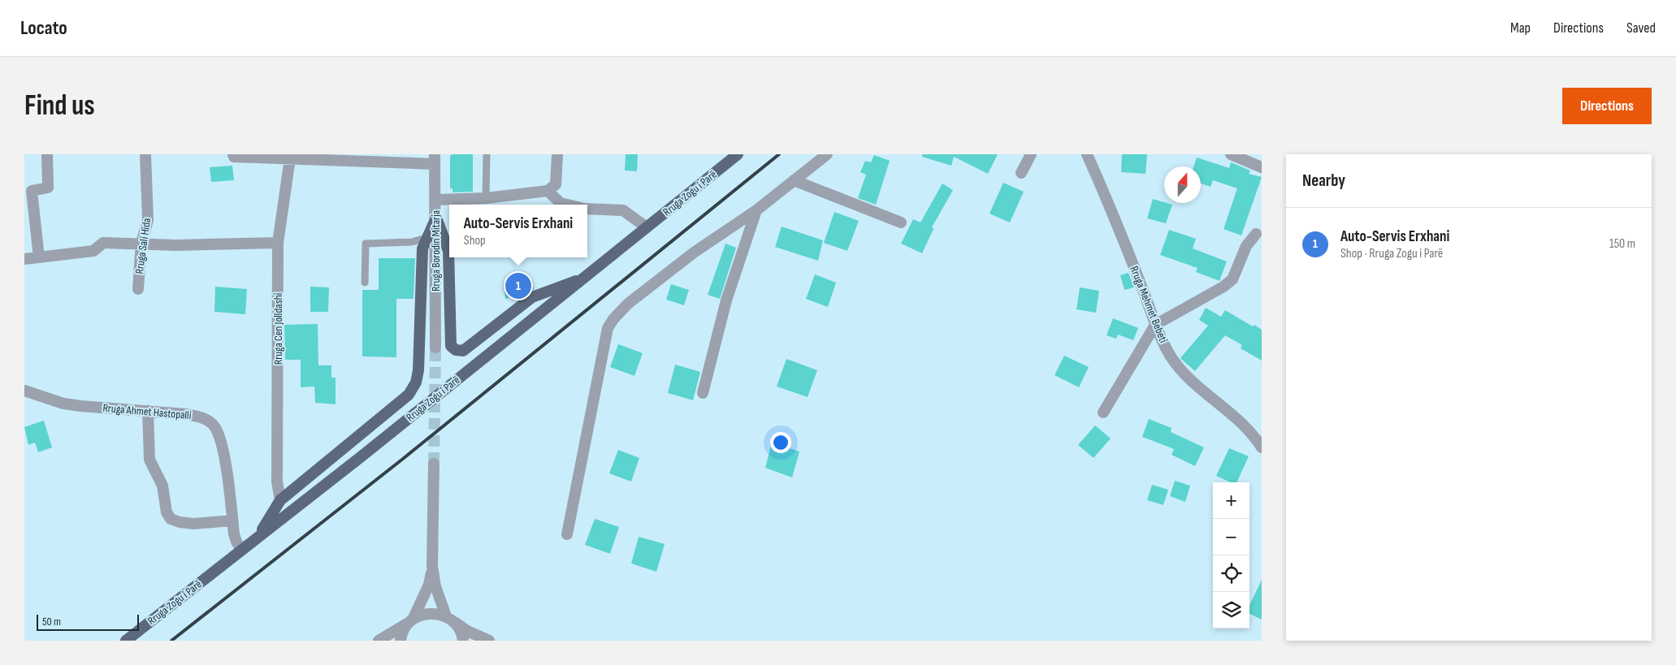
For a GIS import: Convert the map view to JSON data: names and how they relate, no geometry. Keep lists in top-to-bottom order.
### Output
{
  "streets": {
    "main road": ["Rruga Zogu i Parë"],
    "street": [
      "Rruga Sali Hida",
      "Rruga Borodin Mitarja",
      "Rruga Mehmet Bebeti",
      "Rruga Cen Jolldashi",
      "Rruga Ahmet Hastopalli"
    ]
  },
  "crossings": [
    ["Rruga Zogu i Parë", "Rruga Ahmet Hastopalli"]
  ],
  "scale_bar": "50 m",
  "north": "top",
  "page": {
    "header": "Locato",
    "nav": ["Map", "Directions", "Saved"],
    "buttons": "Directions",
    "title": "Find us",
    "heading": "Nearby",
    "popup": ["Auto-Servis Erxhani", "Shop"],
    "list": [
      {
        "mark": "1",
        "name": "Auto-Servis Erxhani",
        "note": "Shop · Rruga Zogu i Parë",
        "value": "150 m"
      }
    ],
    "pins": "1",
    "map_buttons": ["+", "−"],
    "scale": "50 m"
  }
}
